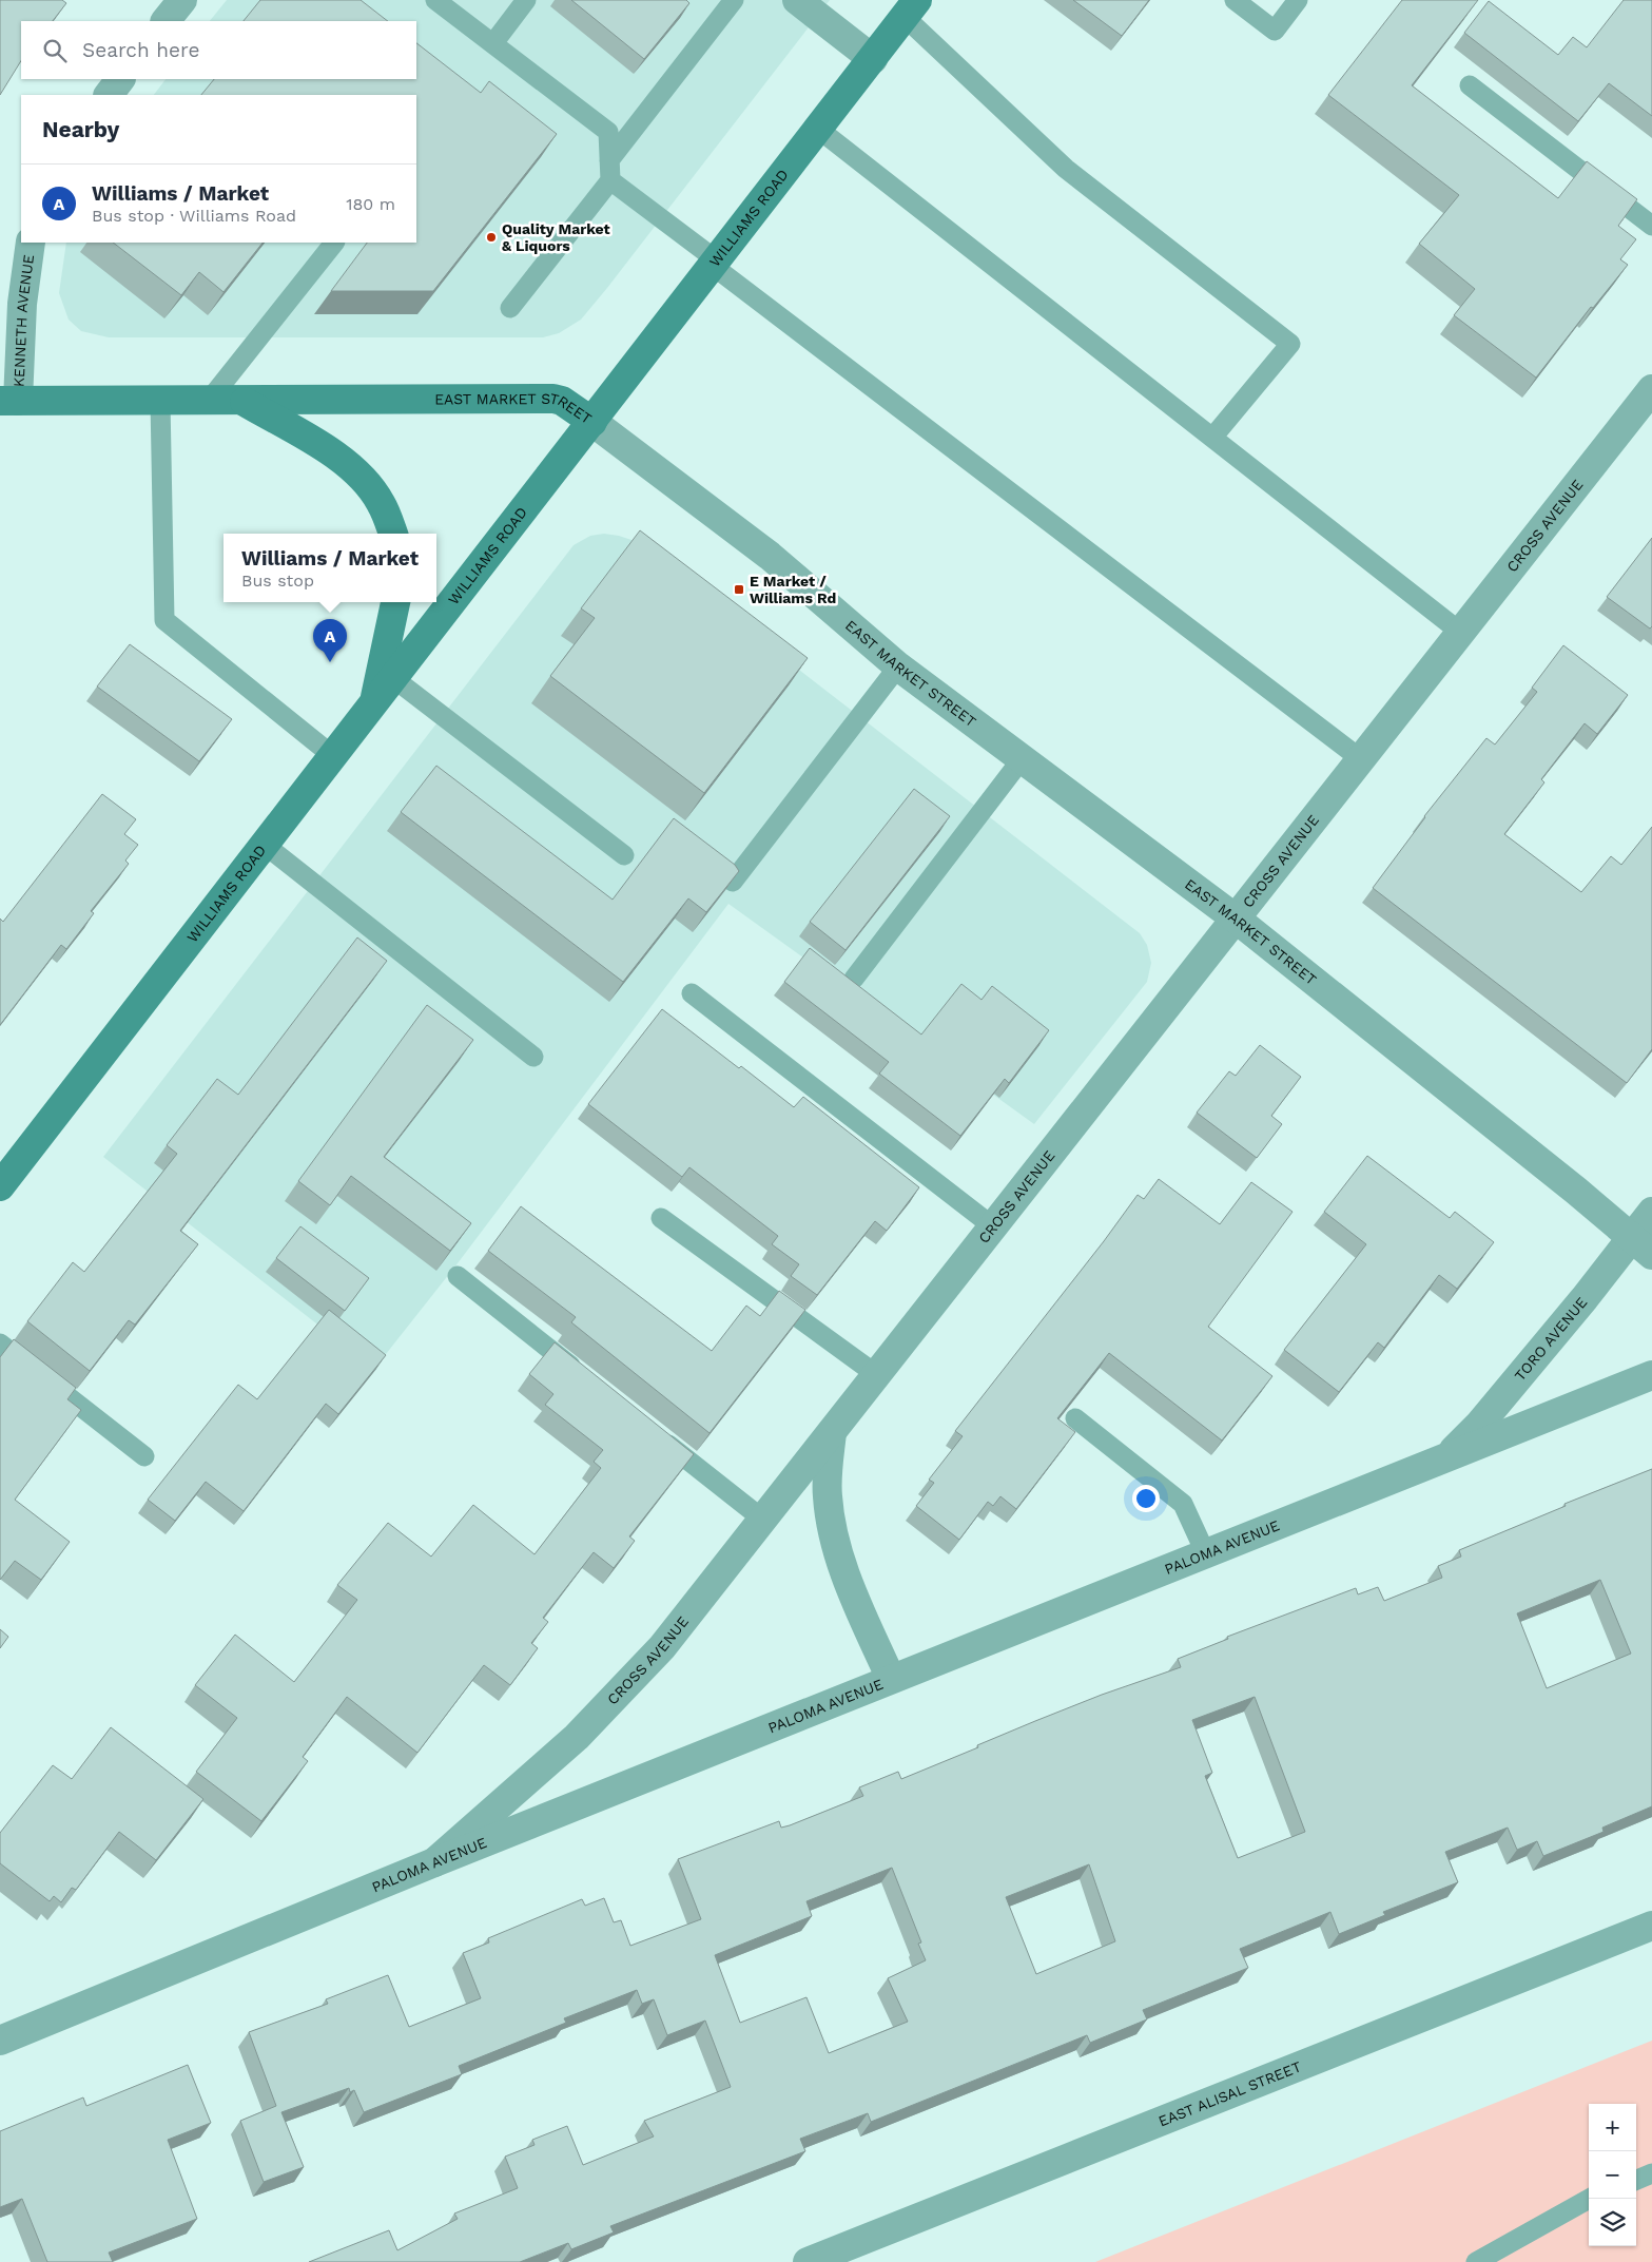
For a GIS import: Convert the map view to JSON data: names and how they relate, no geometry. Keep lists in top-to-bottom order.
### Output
{
  "streets": {
    "main road": ["WILLIAMS ROAD", "EAST MARKET STREET"],
    "street": [
      "KENNETH AVENUE",
      "CROSS AVENUE",
      "TORO AVENUE",
      "PALOMA AVENUE",
      "EAST ALISAL STREET"
    ]
  },
  "crossings": [
    ["WILLIAMS ROAD", "EAST MARKET STREET"],
    ["KENNETH AVENUE", "EAST MARKET STREET"],
    ["EAST MARKET STREET", "CROSS AVENUE"],
    ["EAST MARKET STREET", "TORO AVENUE"],
    ["CROSS AVENUE", "PALOMA AVENUE"],
    ["TORO AVENUE", "PALOMA AVENUE"]
  ],
  "places": {
    "other": ["Quality Market & Liquors"],
    "transit": ["E Market / Williams Rd"]
  },
  "page": {
    "search": "Search here",
    "heading": "Nearby",
    "list": [
      {
        "mark": "A",
        "name": "Williams / Market",
        "note": "Bus stop · Williams Road",
        "value": "180 m"
      }
    ],
    "popup": ["Williams / Market", "Bus stop"],
    "pins": "A",
    "map_buttons": ["+", "−"]
  }
}
